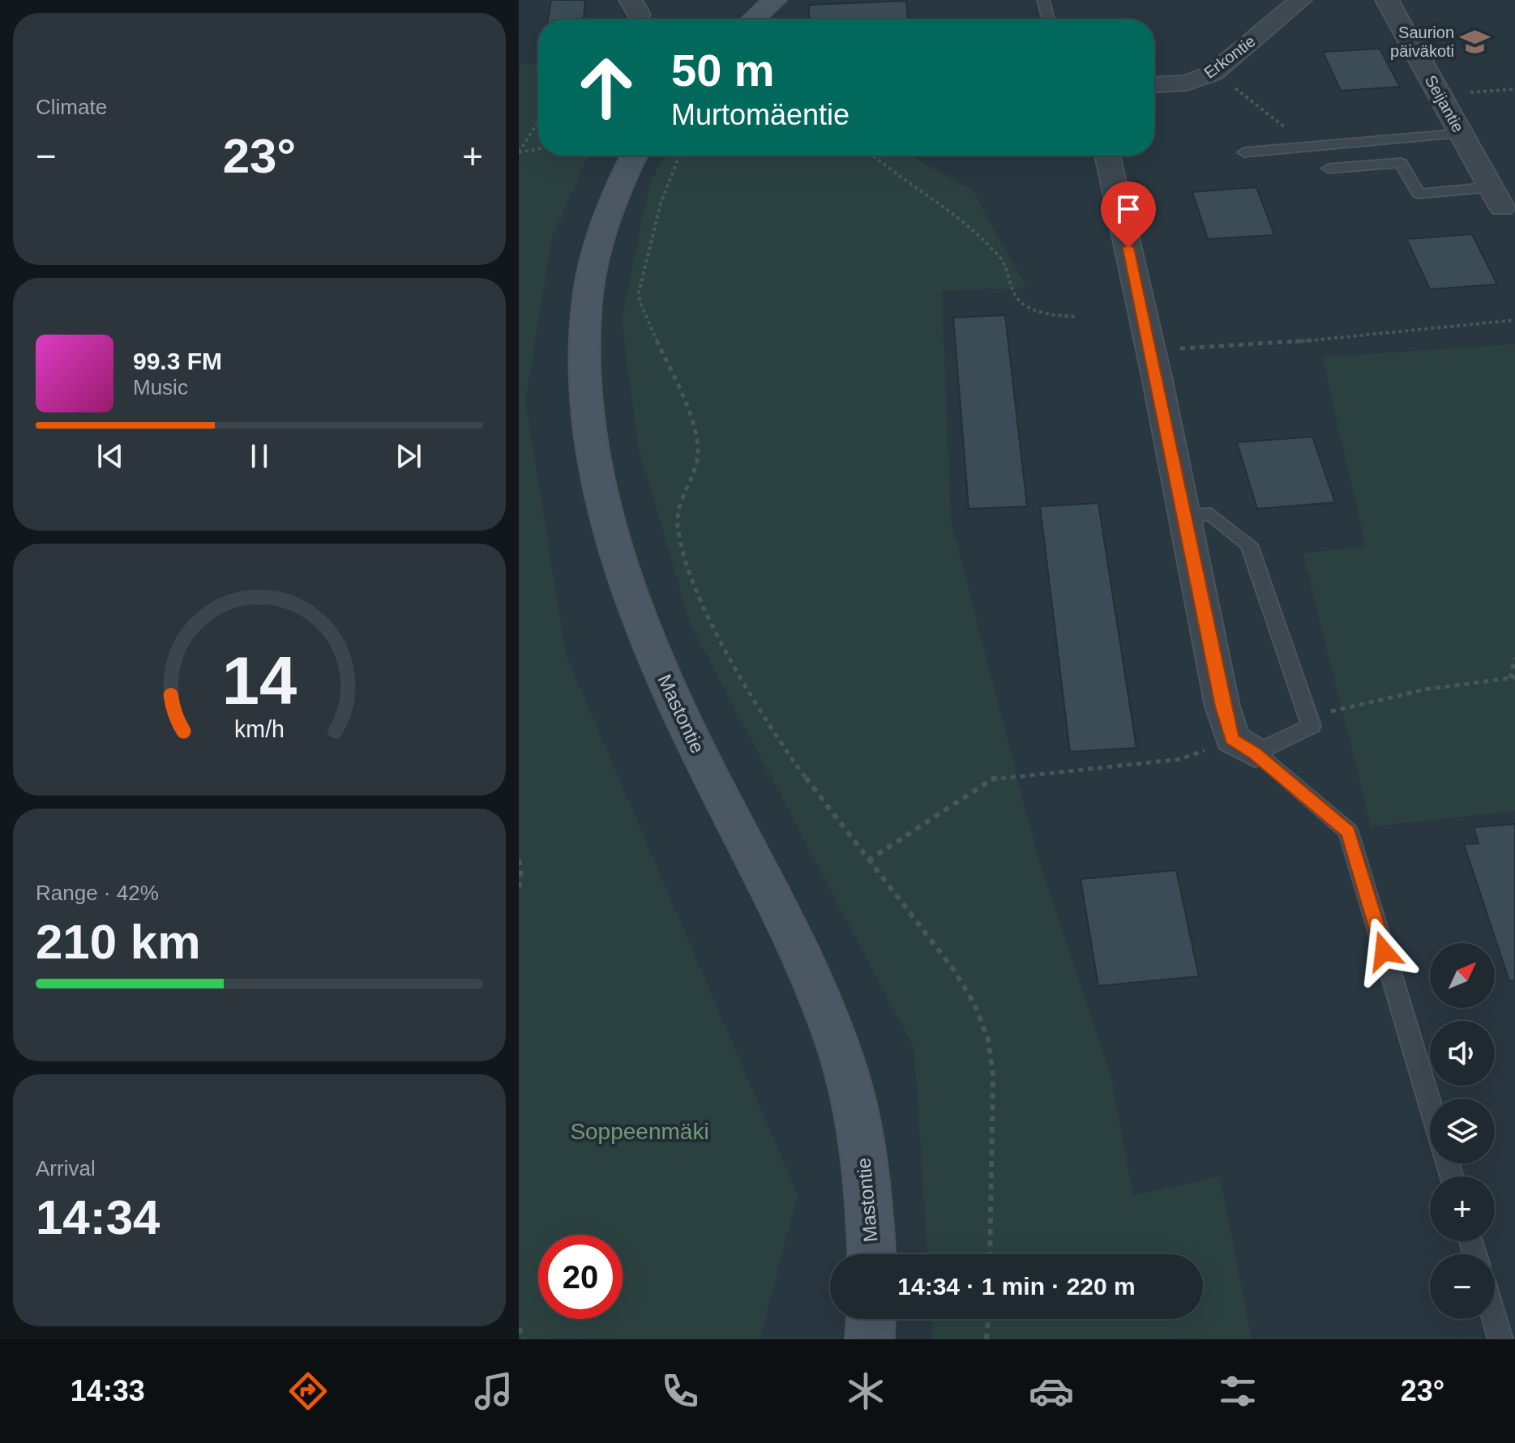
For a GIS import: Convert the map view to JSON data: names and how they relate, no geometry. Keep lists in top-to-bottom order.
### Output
{
  "streets": {
    "main road": ["Mastontie"],
    "street": ["Erkontie", "Seijantie"]
  },
  "parks": ["Soppeenmäki"],
  "places": {
    "school or university": ["Saurion päiväkoti"]
  },
  "north": "top right",
  "page": {
    "tile": [
      "Climate",
      ["Range · 42%", "210 km"],
      ["Arrival", "14:34"]
    ],
    "turn": ["50 m", "Murtomäentie"],
    "heat": ["−", "23°", "+"],
    "song": ["99.3 FM", "Music"],
    "map_buttons": ["+", "−"],
    "limit": "20",
    "trip": "14:34 · 1 min · 220 m",
    "tabs": ["14:33", "23°"],
    "gauge": ["14", "km/h"]
  }
}
